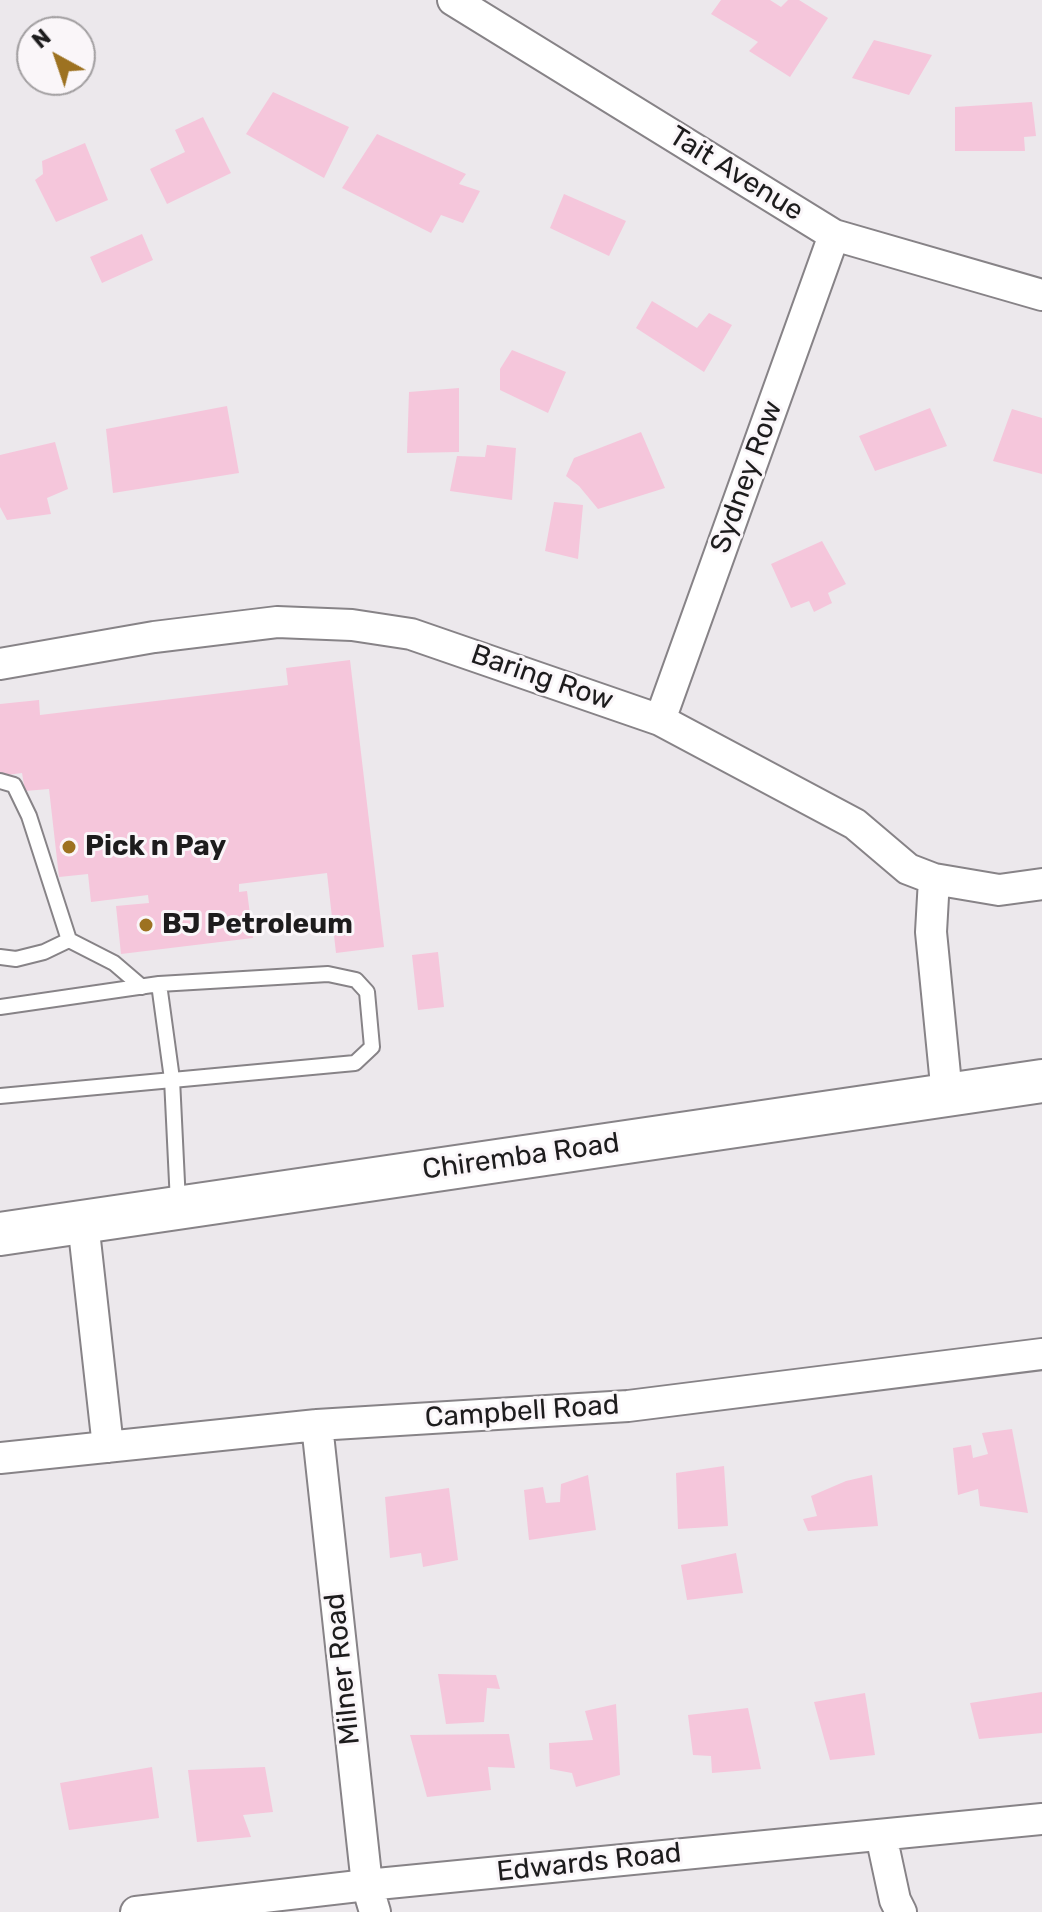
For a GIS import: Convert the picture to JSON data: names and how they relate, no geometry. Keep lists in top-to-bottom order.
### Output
{
  "streets": {
    "main road": ["Chiremba Road"],
    "street": [
      "Tait Avenue",
      "Sydney Row",
      "Baring Row",
      "Campbell Road",
      "Milner Road",
      "Edwards Road"
    ]
  },
  "crossings": [
    ["Tait Avenue", "Sydney Row"],
    ["Sydney Row", "Baring Row"],
    ["Campbell Road", "Milner Road"],
    ["Milner Road", "Edwards Road"]
  ],
  "places": ["Pick n Pay", "BJ Petroleum"],
  "north": "top left"
}
